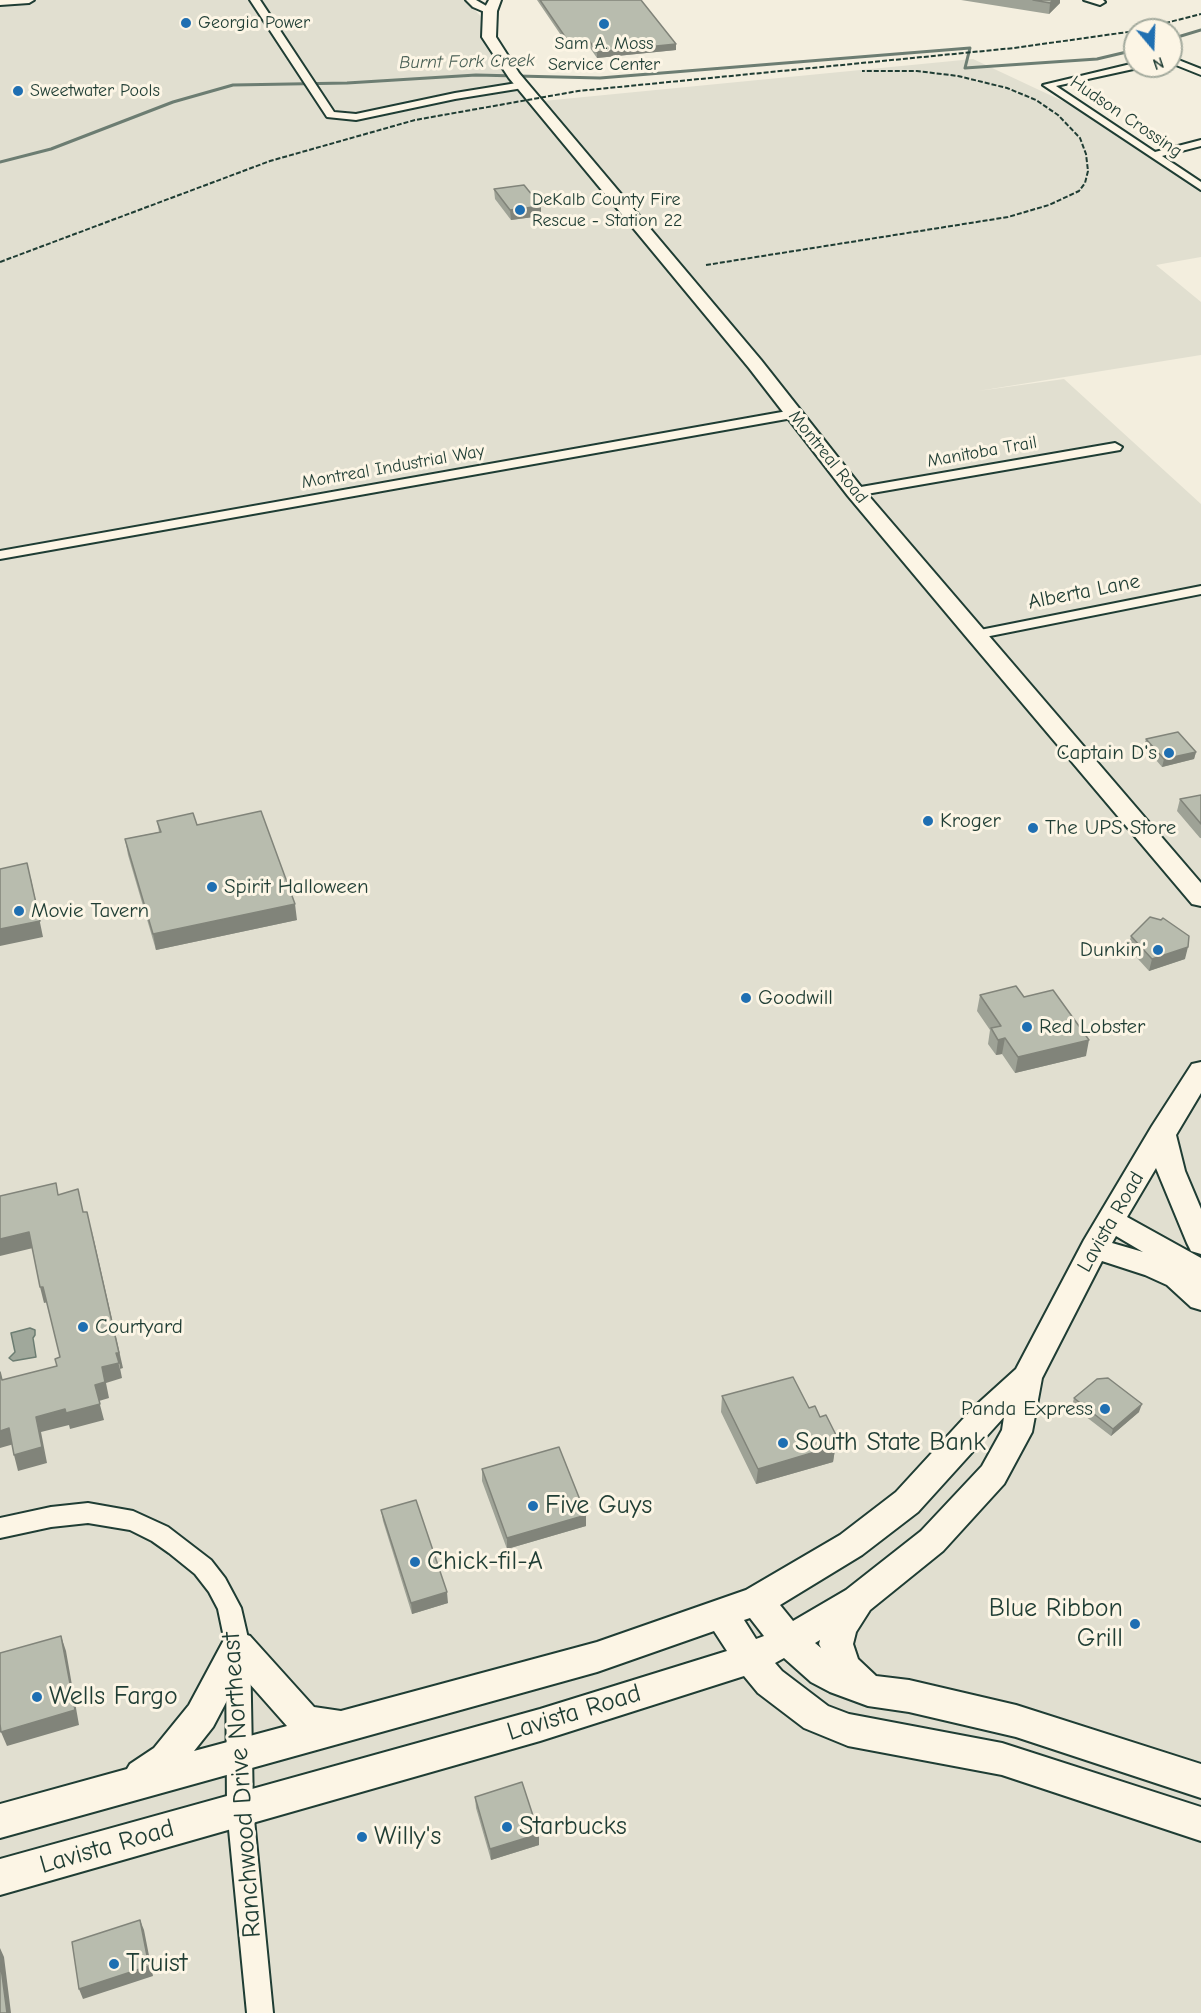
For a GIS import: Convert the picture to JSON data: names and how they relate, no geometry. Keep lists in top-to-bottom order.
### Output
{
  "streets": {
    "main road": ["Montreal Road", "Lavista Road"],
    "street": [
      "Hudson Crossing",
      "Manitoba Trail",
      "Montreal Industrial Way",
      "Alberta Lane",
      "Ranchwood Drive Northeast"
    ]
  },
  "crossings": [
    ["Manitoba Trail", "Montreal Road"],
    ["Montreal Road", "Montreal Industrial Way"],
    ["Montreal Road", "Alberta Lane"],
    ["Lavista Road", "Ranchwood Drive Northeast"]
  ],
  "water": ["Burnt Fork Creek"],
  "places": [
    "Georgia Power",
    "Sam A. Moss Service Center",
    "Sweetwater Pools",
    "DeKalb County Fire Rescue - Station 22",
    "Captain D's",
    "Kroger",
    "The UPS Store",
    "Spirit Halloween",
    "Movie Tavern",
    "Dunkin'",
    "Goodwill",
    "Red Lobster",
    "Courtyard",
    "Panda Express",
    "South State Bank",
    "Five Guys",
    "Chick-fil-A",
    "Blue Ribbon Grill",
    "Wells Fargo",
    "Starbucks",
    "Willy's",
    "Truist"
  ],
  "north": "bottom"
}
